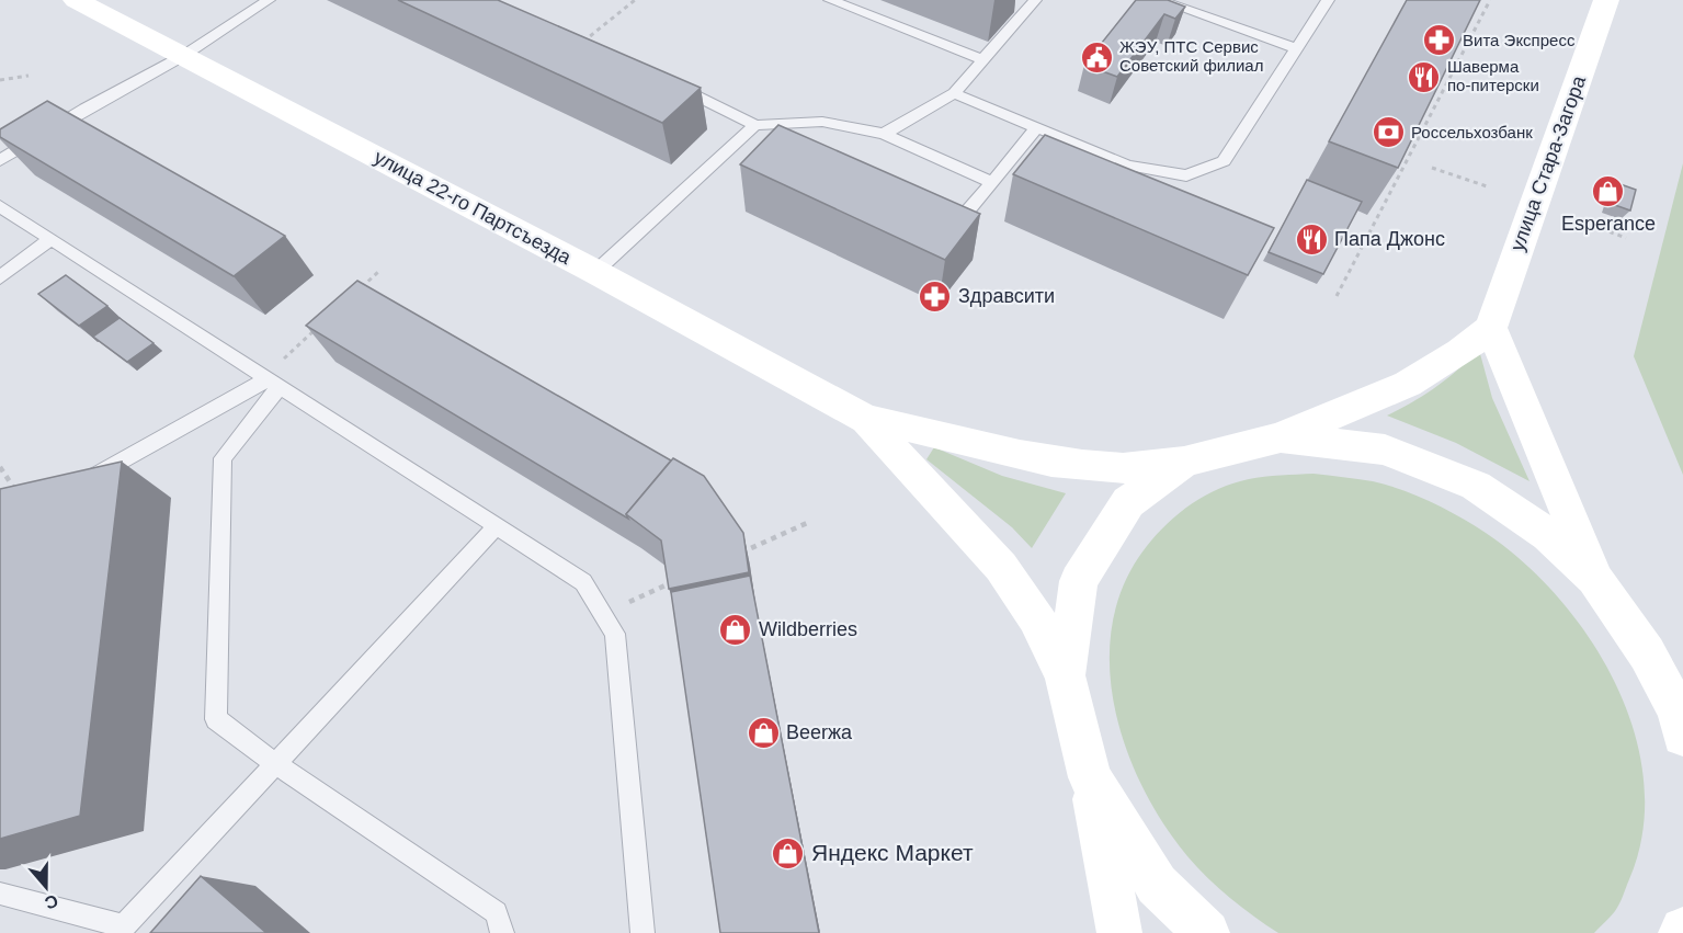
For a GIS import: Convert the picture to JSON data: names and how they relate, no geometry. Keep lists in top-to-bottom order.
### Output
{
  "streets": {
    "main road": ["улица Стара-Загора", "улица 22-го Партсъезда"]
  },
  "places": {
    "pharmacy": ["Вита Экспресс", "Здравсити"],
    "public building": ["ЖЭУ, ПТС Сервис Советский филиал"],
    "restaurant": ["Шаверма по-питерски", "Папа Джонс"],
    "bank": ["Россельхозбанк"],
    "shop": [
      "Esperance",
      "Wildberries",
      "Beerжа",
      "Яндекс Маркет"
    ]
  },
  "north": "bottom"
}
